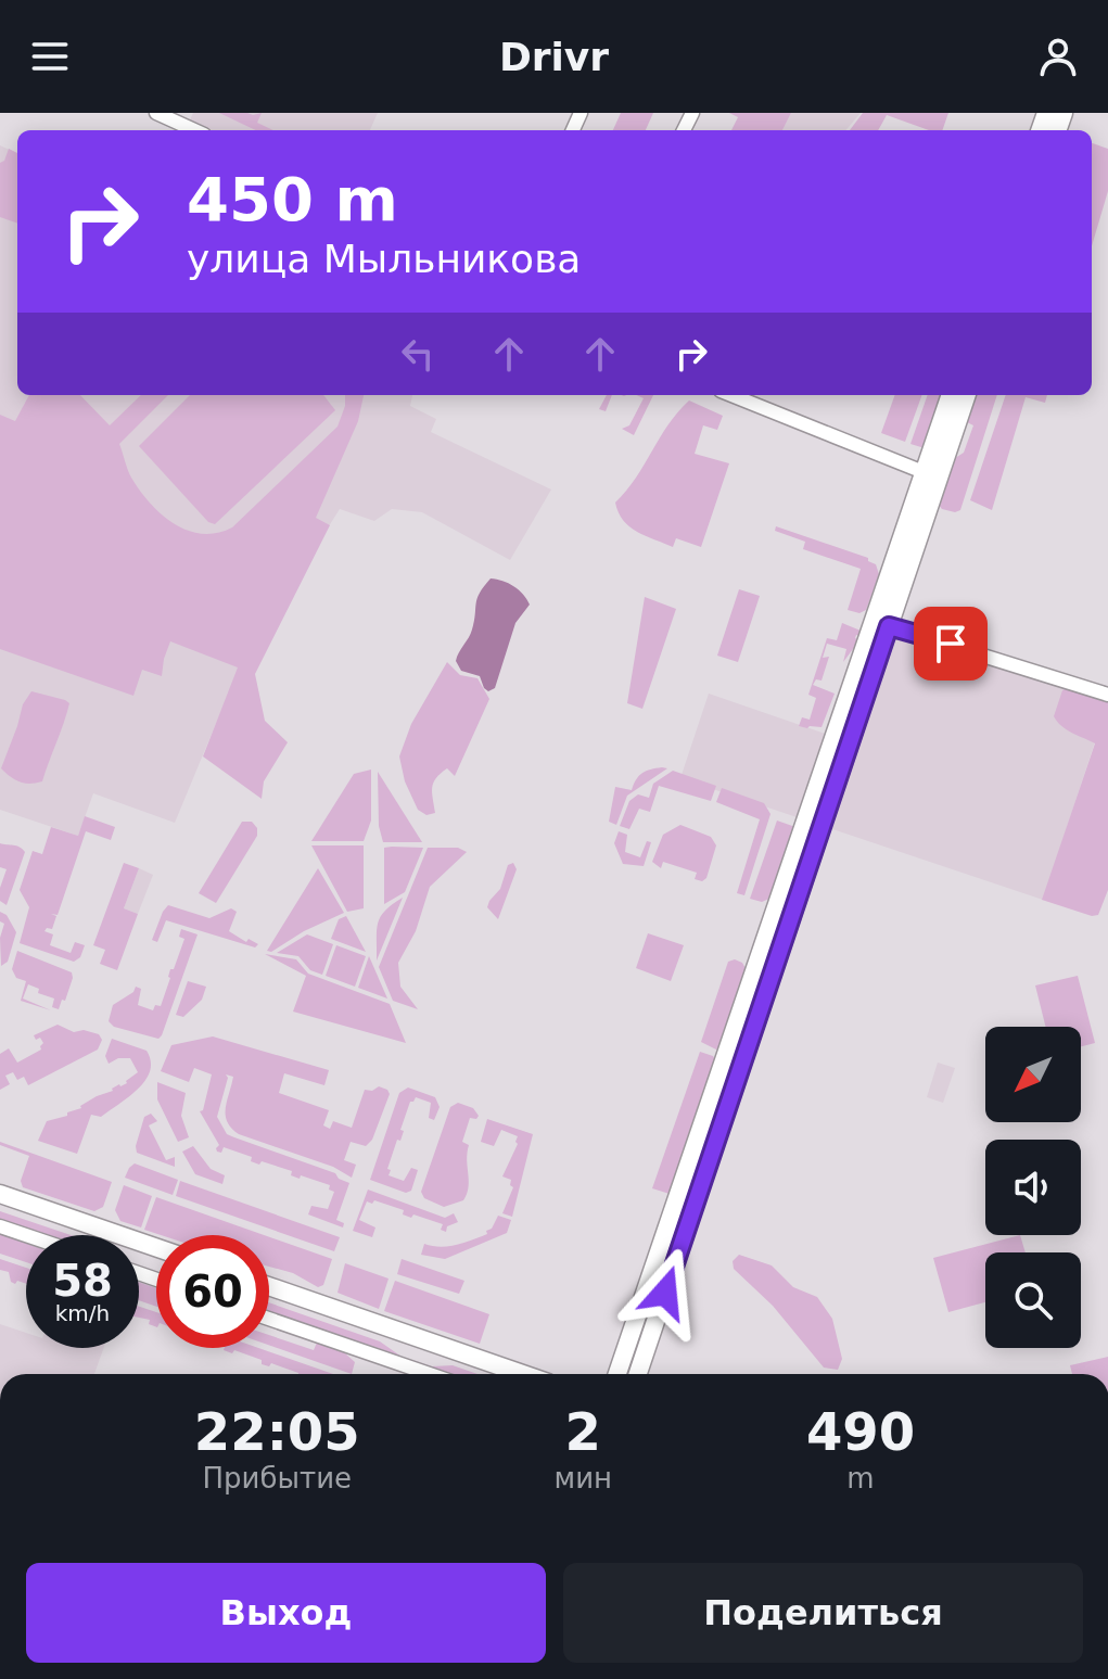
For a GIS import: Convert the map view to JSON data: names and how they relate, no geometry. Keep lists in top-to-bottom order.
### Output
{
  "north": "bottom left",
  "page": {
    "header": "Drivr",
    "turn": ["450 m", "улица Мыльникова"],
    "speed": "58 km/h",
    "limit": "60",
    "eta": [
      "22:05",
      "Прибытие",
      "2",
      "мин",
      "490",
      "m"
    ],
    "buttons": ["Выход", "Поделиться"]
  }
}
